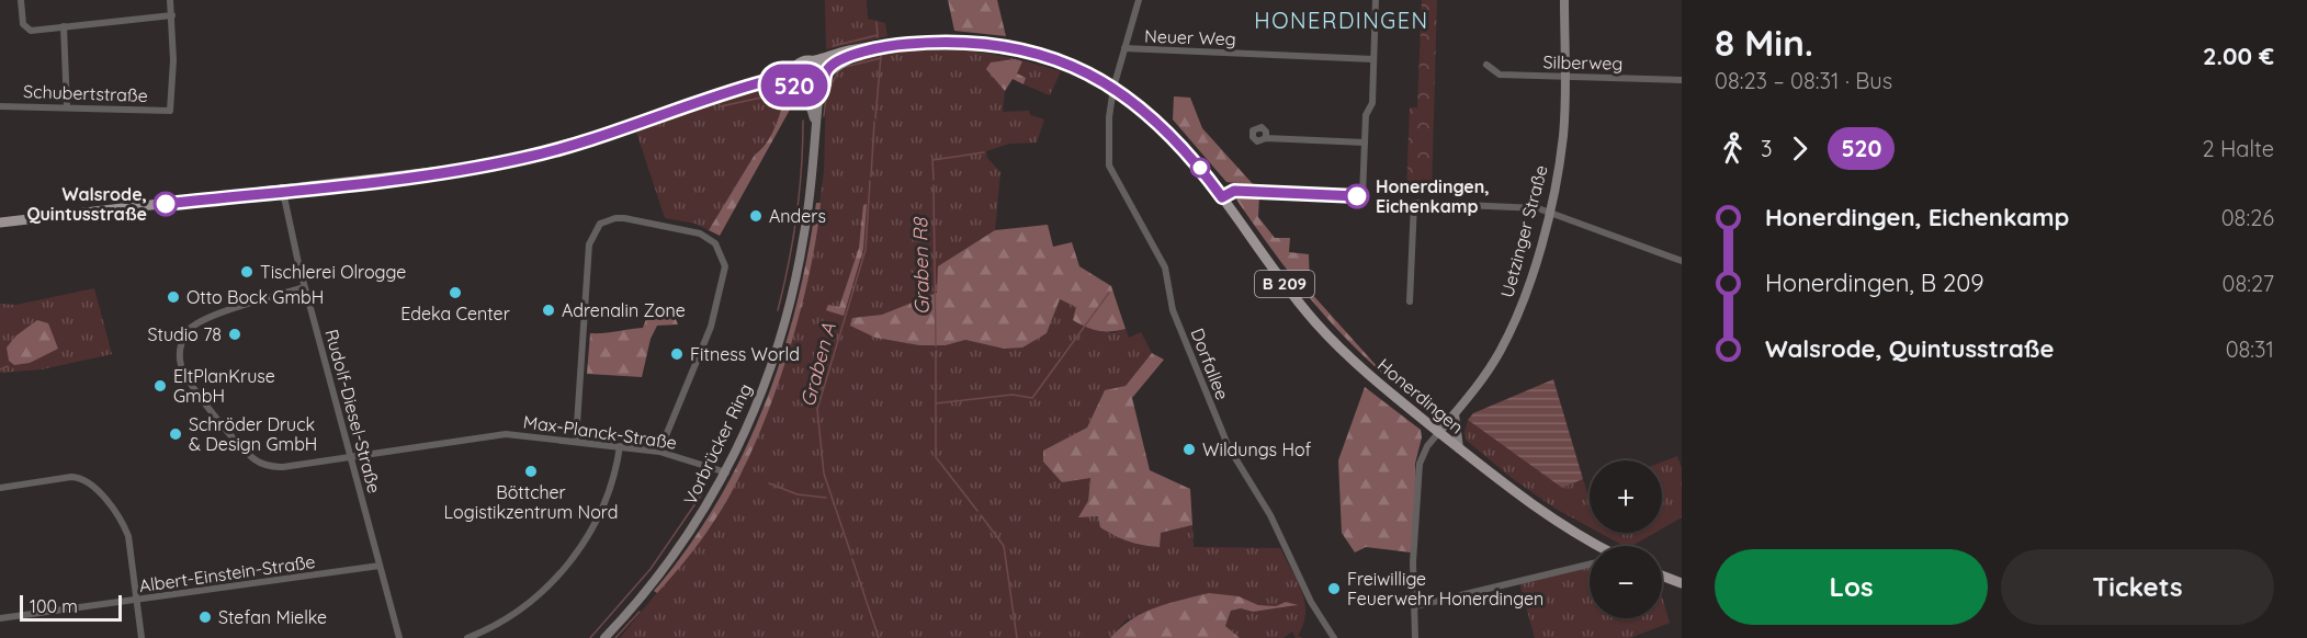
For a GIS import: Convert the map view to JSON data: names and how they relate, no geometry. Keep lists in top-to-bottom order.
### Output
{
  "streets": {
    "main road": [
      "Uetzinger Straße",
      "B 209",
      "Honerdingen",
      "Vorbrücker Ring"
    ],
    "street": [
      "Neuer Weg",
      "Silberweg",
      "Schubertstraße",
      "Dorfallee",
      "Rudolf-Diesel-Straße",
      "Max-Planck-Straße",
      "Albert-Einstein-Straße"
    ]
  },
  "crossings": [
    ["Neuer Weg", "Dorfallee"],
    ["Silberweg", "Uetzinger Straße"],
    ["Uetzinger Straße", "Honerdingen"],
    ["B 209", "Dorfallee"],
    ["B 209", "Honerdingen"],
    ["B 209", "Rudolf-Diesel-Straße"],
    ["B 209", "Vorbrücker Ring"],
    ["Rudolf-Diesel-Straße", "Max-Planck-Straße"],
    ["Rudolf-Diesel-Straße", "Albert-Einstein-Straße"],
    ["Max-Planck-Straße", "Vorbrücker Ring"]
  ],
  "districts": ["HONERDINGEN"],
  "water": ["Graben R8", "Graben A"],
  "places": [
    "Honerdingen, Eichenkamp",
    "Walsrode, Quintusstraße",
    "Anders",
    "Tischlerei Olrogge",
    "Edeka Center",
    "Otto Bock GmbH",
    "Adrenalin Zone",
    "Studio 78",
    "Fitness World",
    "EltPlanKruse GmbH",
    "Schröder Druck & Design GmbH",
    "Wildungs Hof",
    "Böttcher Logistikzentrum Nord",
    "Freiwillige Feuerwehr Honerdingen",
    "Stefan Mielke"
  ],
  "lines": ["bus line 520"],
  "scale_bar": "100 m",
  "page": {
    "on_map": "520",
    "heading": ["8 Min.", "08:23 – 08:31 · Bus", "2.00 €"],
    "legs": ["3", "520", "2 Halte"],
    "list": [
      {
        "name": "Honerdingen, Eichenkamp",
        "value": "08:26"
      },
      {
        "name": "Honerdingen, B 209",
        "value": "08:27"
      },
      {
        "name": "Walsrode, Quintusstraße",
        "value": "08:31"
      }
    ],
    "map_buttons": ["+", "−"],
    "buttons": ["Los", "Tickets"],
    "scale": "100 m"
  }
}
